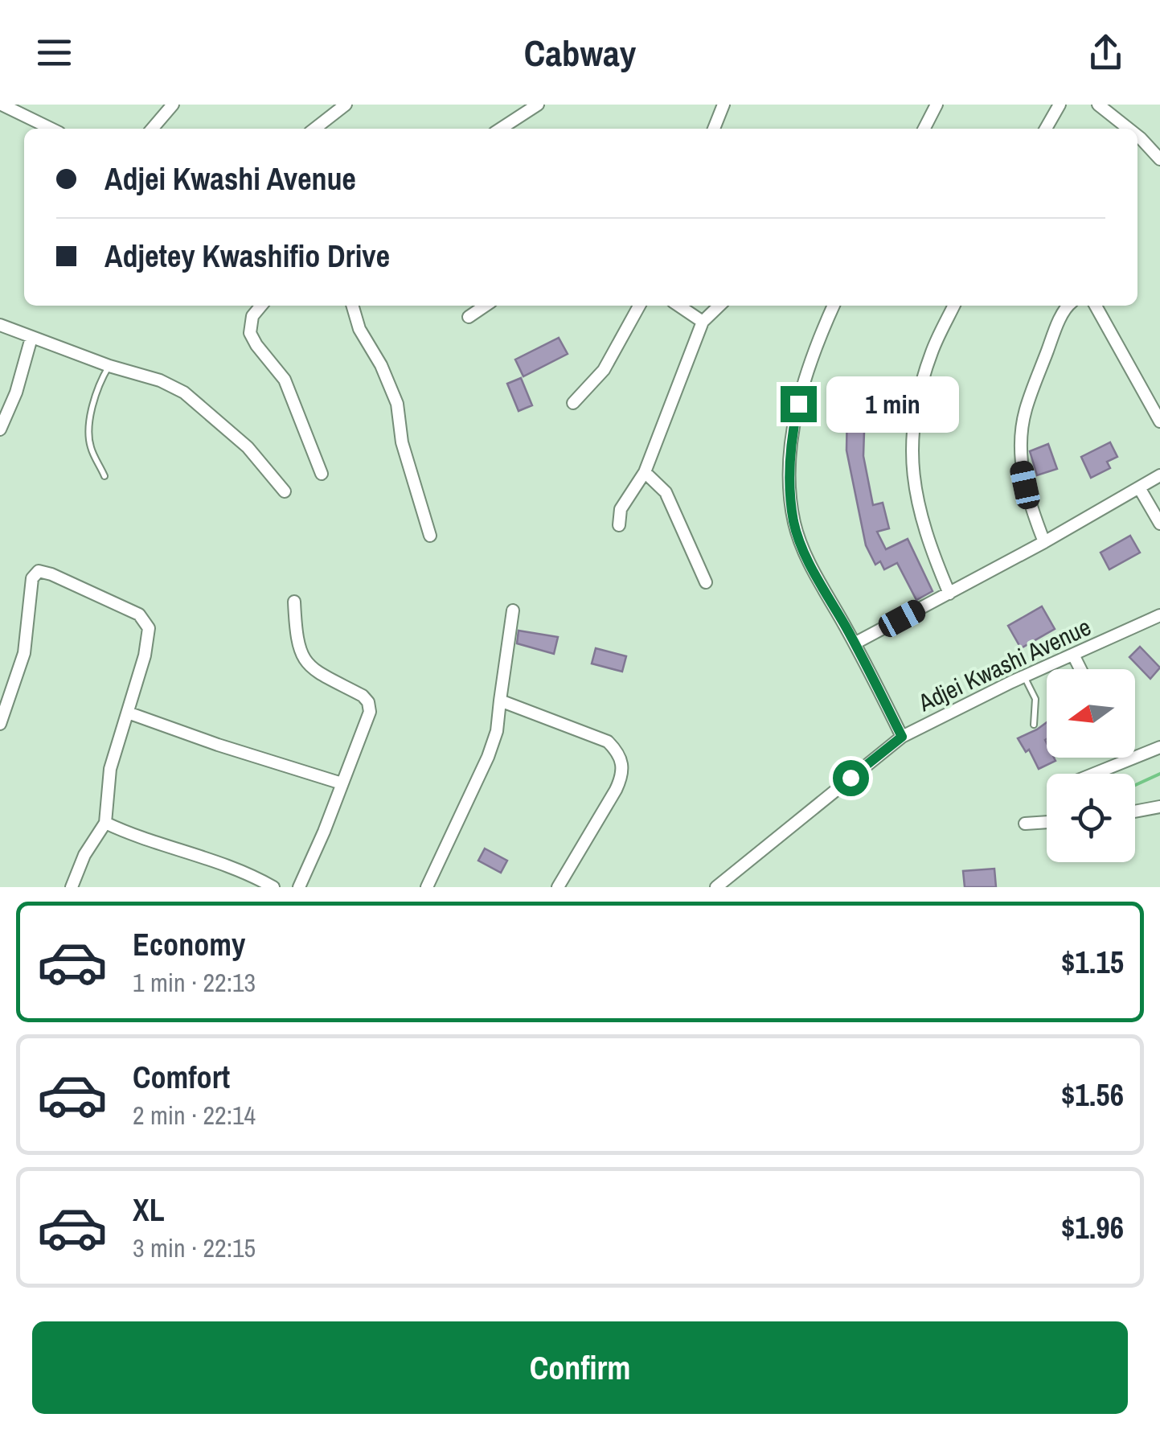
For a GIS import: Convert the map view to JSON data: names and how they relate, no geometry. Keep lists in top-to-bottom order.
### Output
{
  "streets": {
    "street": ["Adjei Kwashi Avenue"]
  },
  "north": "left",
  "page": {
    "header": "Cabway",
    "banner": ["Adjei Kwashi Avenue", "Adjetey Kwashifio Drive"],
    "bubble": "1 min",
    "list": [
      {
        "name": "Economy",
        "note": "1 min · 22:13",
        "value": "$1.15"
      },
      {
        "name": "Comfort",
        "note": "2 min · 22:14",
        "value": "$1.56"
      },
      {
        "name": "XL",
        "note": "3 min · 22:15",
        "value": "$1.96"
      }
    ],
    "buttons": "Confirm"
  }
}
